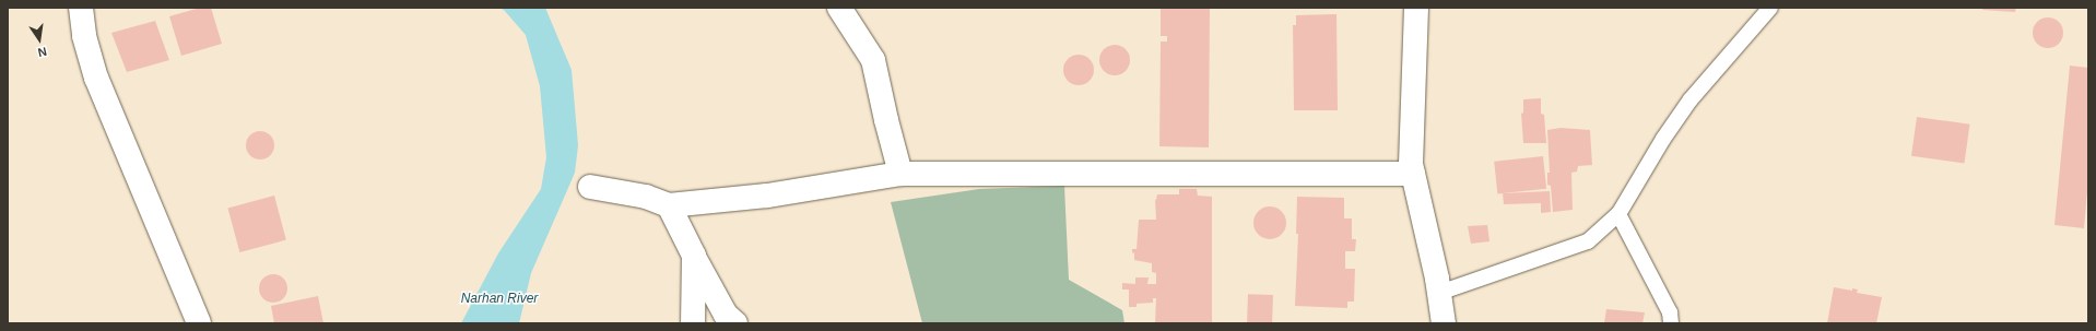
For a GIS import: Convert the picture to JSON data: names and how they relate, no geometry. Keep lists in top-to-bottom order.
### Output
{
  "water": ["Narhan River"],
  "north": "bottom"
}
